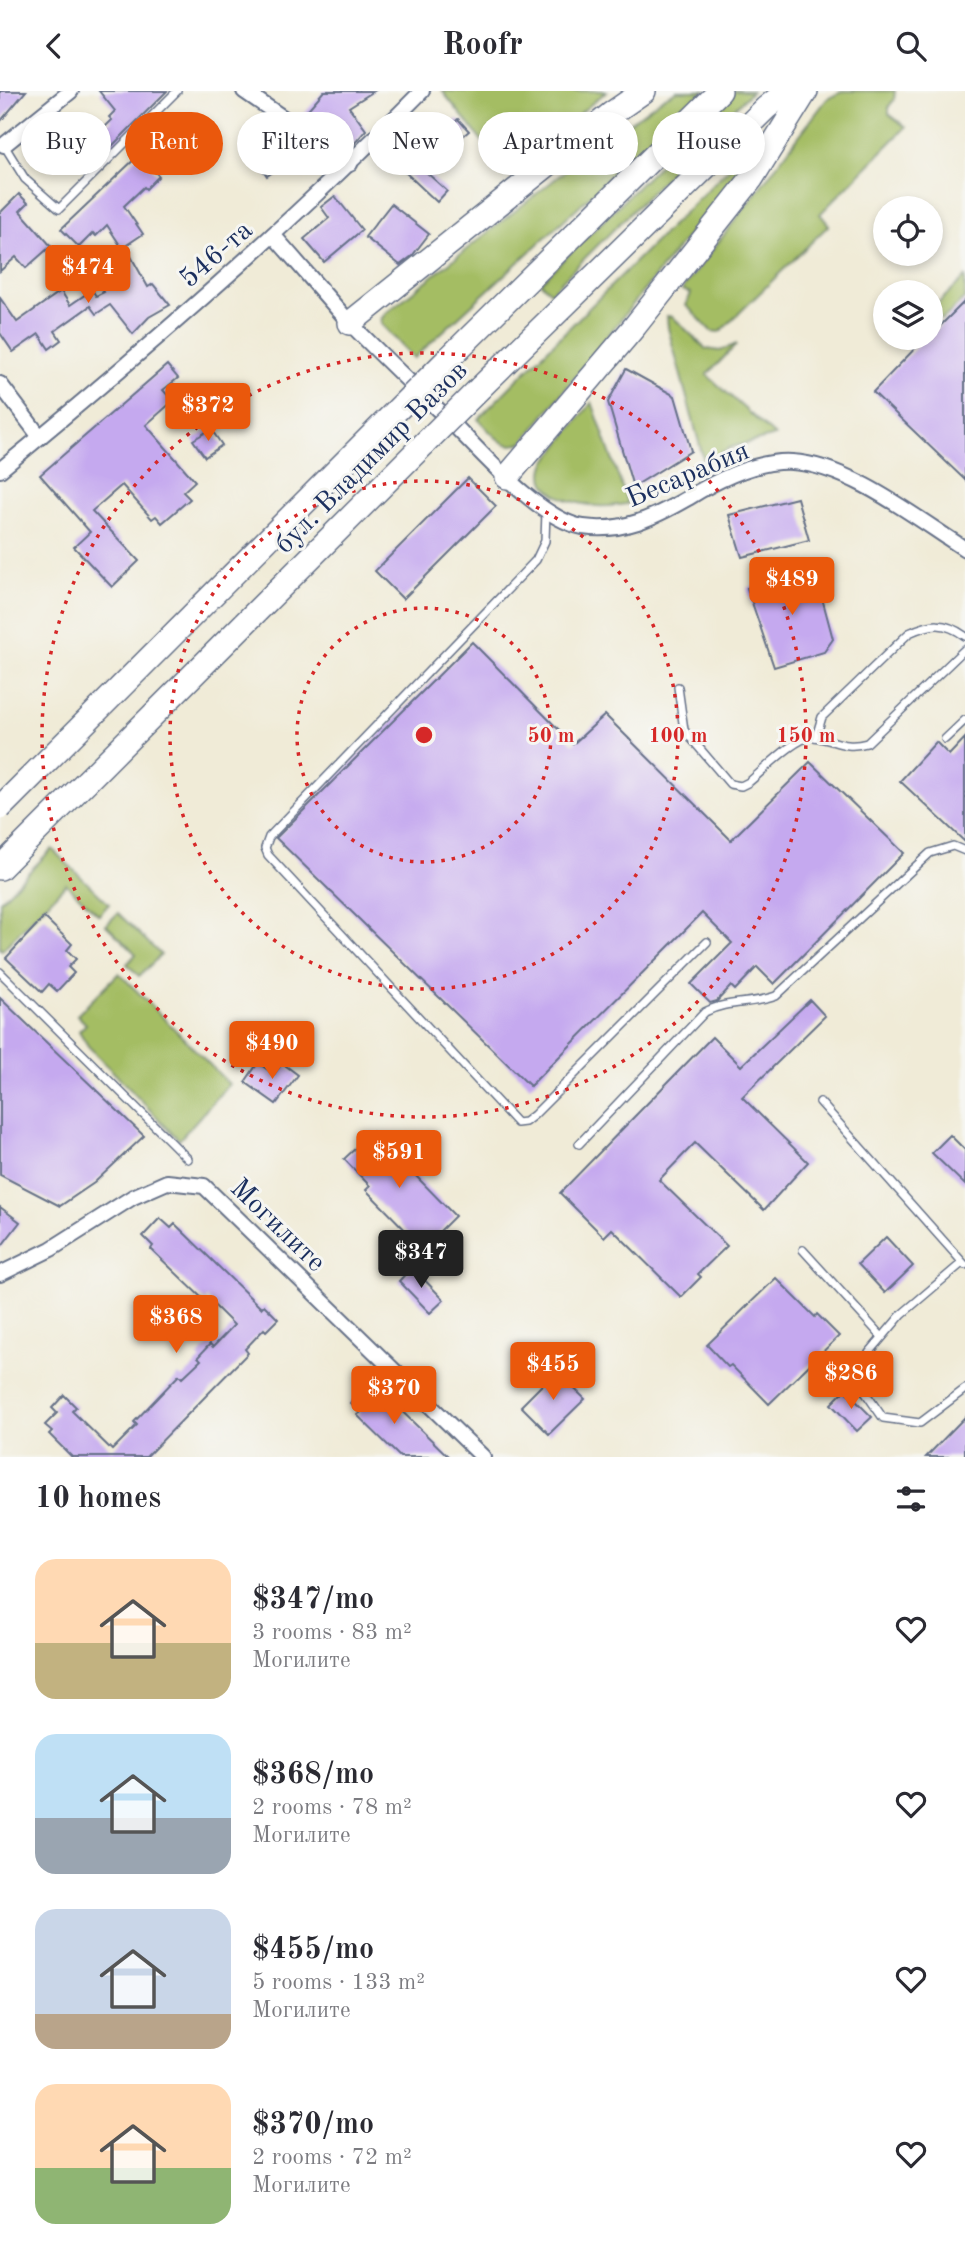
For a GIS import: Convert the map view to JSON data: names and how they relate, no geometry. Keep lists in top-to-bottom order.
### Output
{
  "streets": {
    "main road": ["бул. Владимир Вазов"],
    "street": ["546-та", "Бесарабия", "Могилите"]
  },
  "crossings": [
    ["546-та", "Бесарабия"]
  ],
  "page": {
    "header": "Roofr",
    "chip": [
      "Buy",
      "Rent",
      "Filters",
      "New",
      "Apartment",
      "House"
    ],
    "price": [
      "$474",
      "$372",
      "$489",
      "$490",
      "$591",
      "$347",
      "$368",
      "$455",
      "$286",
      "$370"
    ],
    "heading": "10 homes",
    "list": [
      {
        "name": "$347/mo",
        "note": "3 rooms · 83 m² · Могилите"
      },
      {
        "name": "$368/mo",
        "note": "2 rooms · 78 m² · Могилите"
      },
      {
        "name": "$455/mo",
        "note": "5 rooms · 133 m² · Могилите"
      },
      {
        "name": "$370/mo",
        "note": "2 rooms · 72 m² · Могилите"
      }
    ]
  },
  "rings": ["50 m", "100 m", "150 m"]
}
